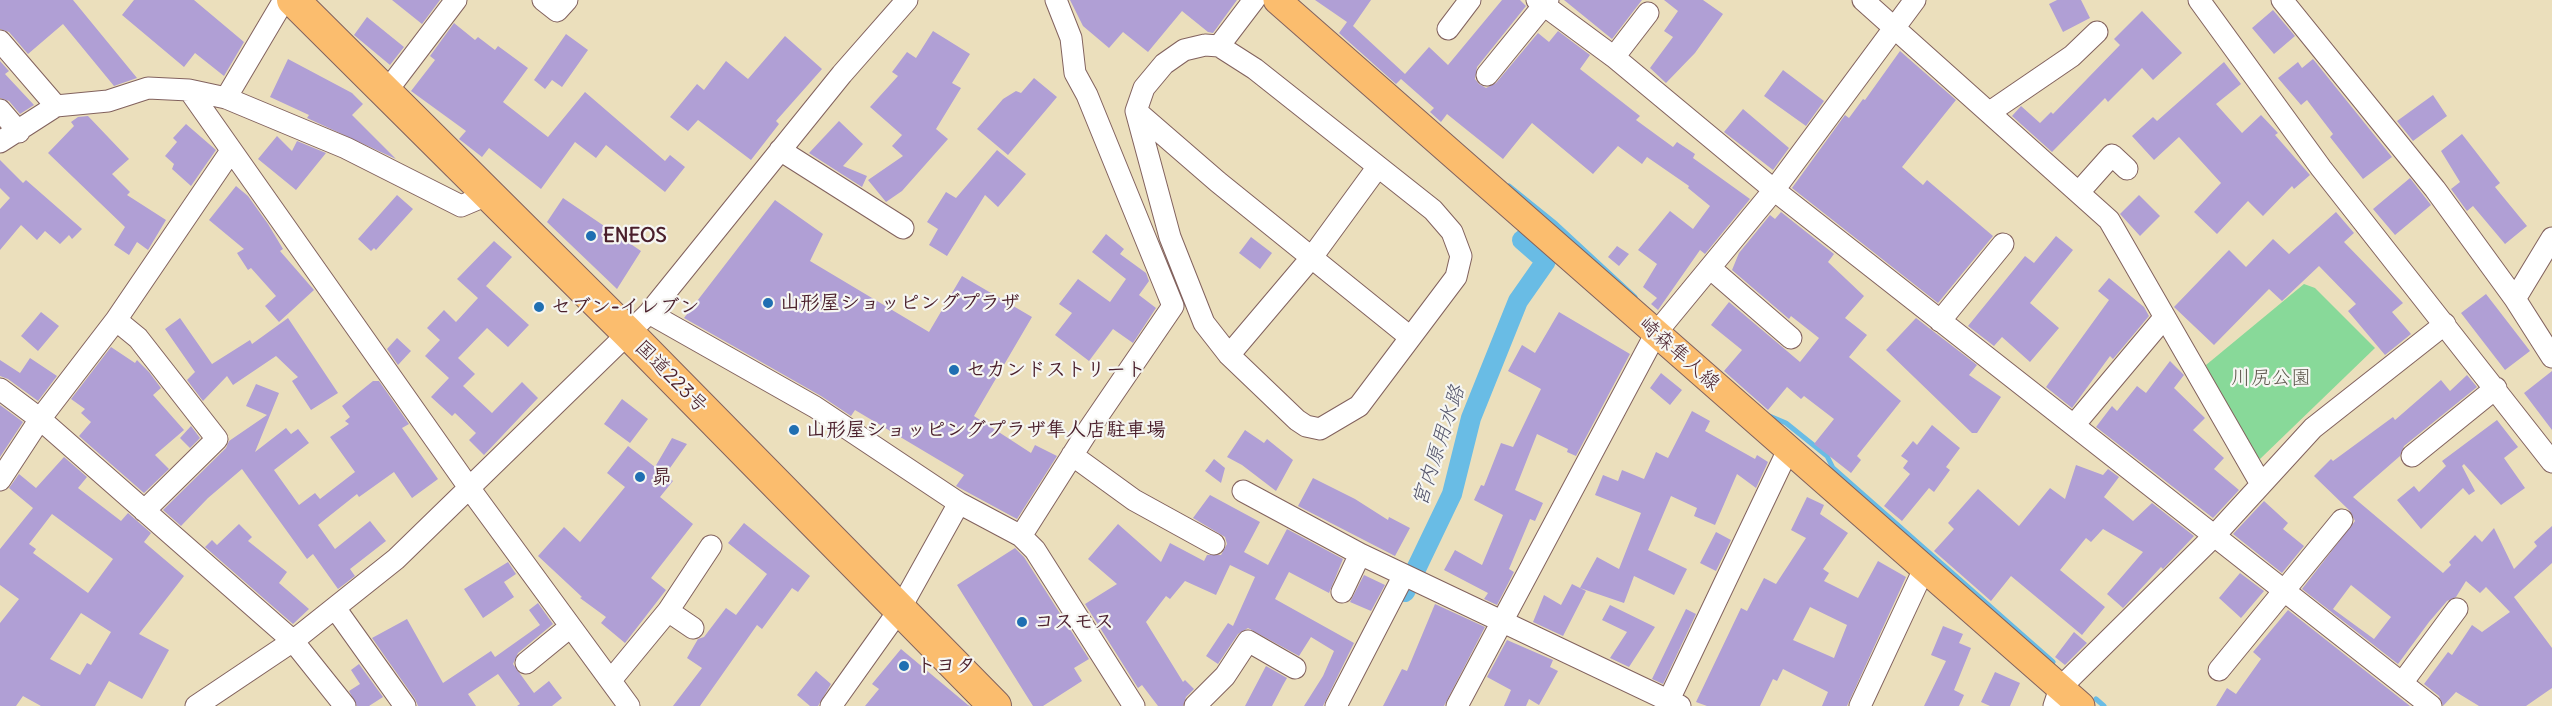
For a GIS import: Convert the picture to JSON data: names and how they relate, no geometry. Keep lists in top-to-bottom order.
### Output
{
  "streets": {
    "highway": ["国道223号"],
    "main road": ["崎森隼人線"]
  },
  "water": ["宮内原用水路"],
  "parks": ["川尻公園"],
  "places": [
    "ENEOS",
    "山形屋ショッピングプラザ",
    "セブン-イレブン",
    "セカンドストリート",
    "山形屋ショッピングプラザ隼人店駐車場",
    "昴",
    "コスモス",
    "トヨタ"
  ]
}
